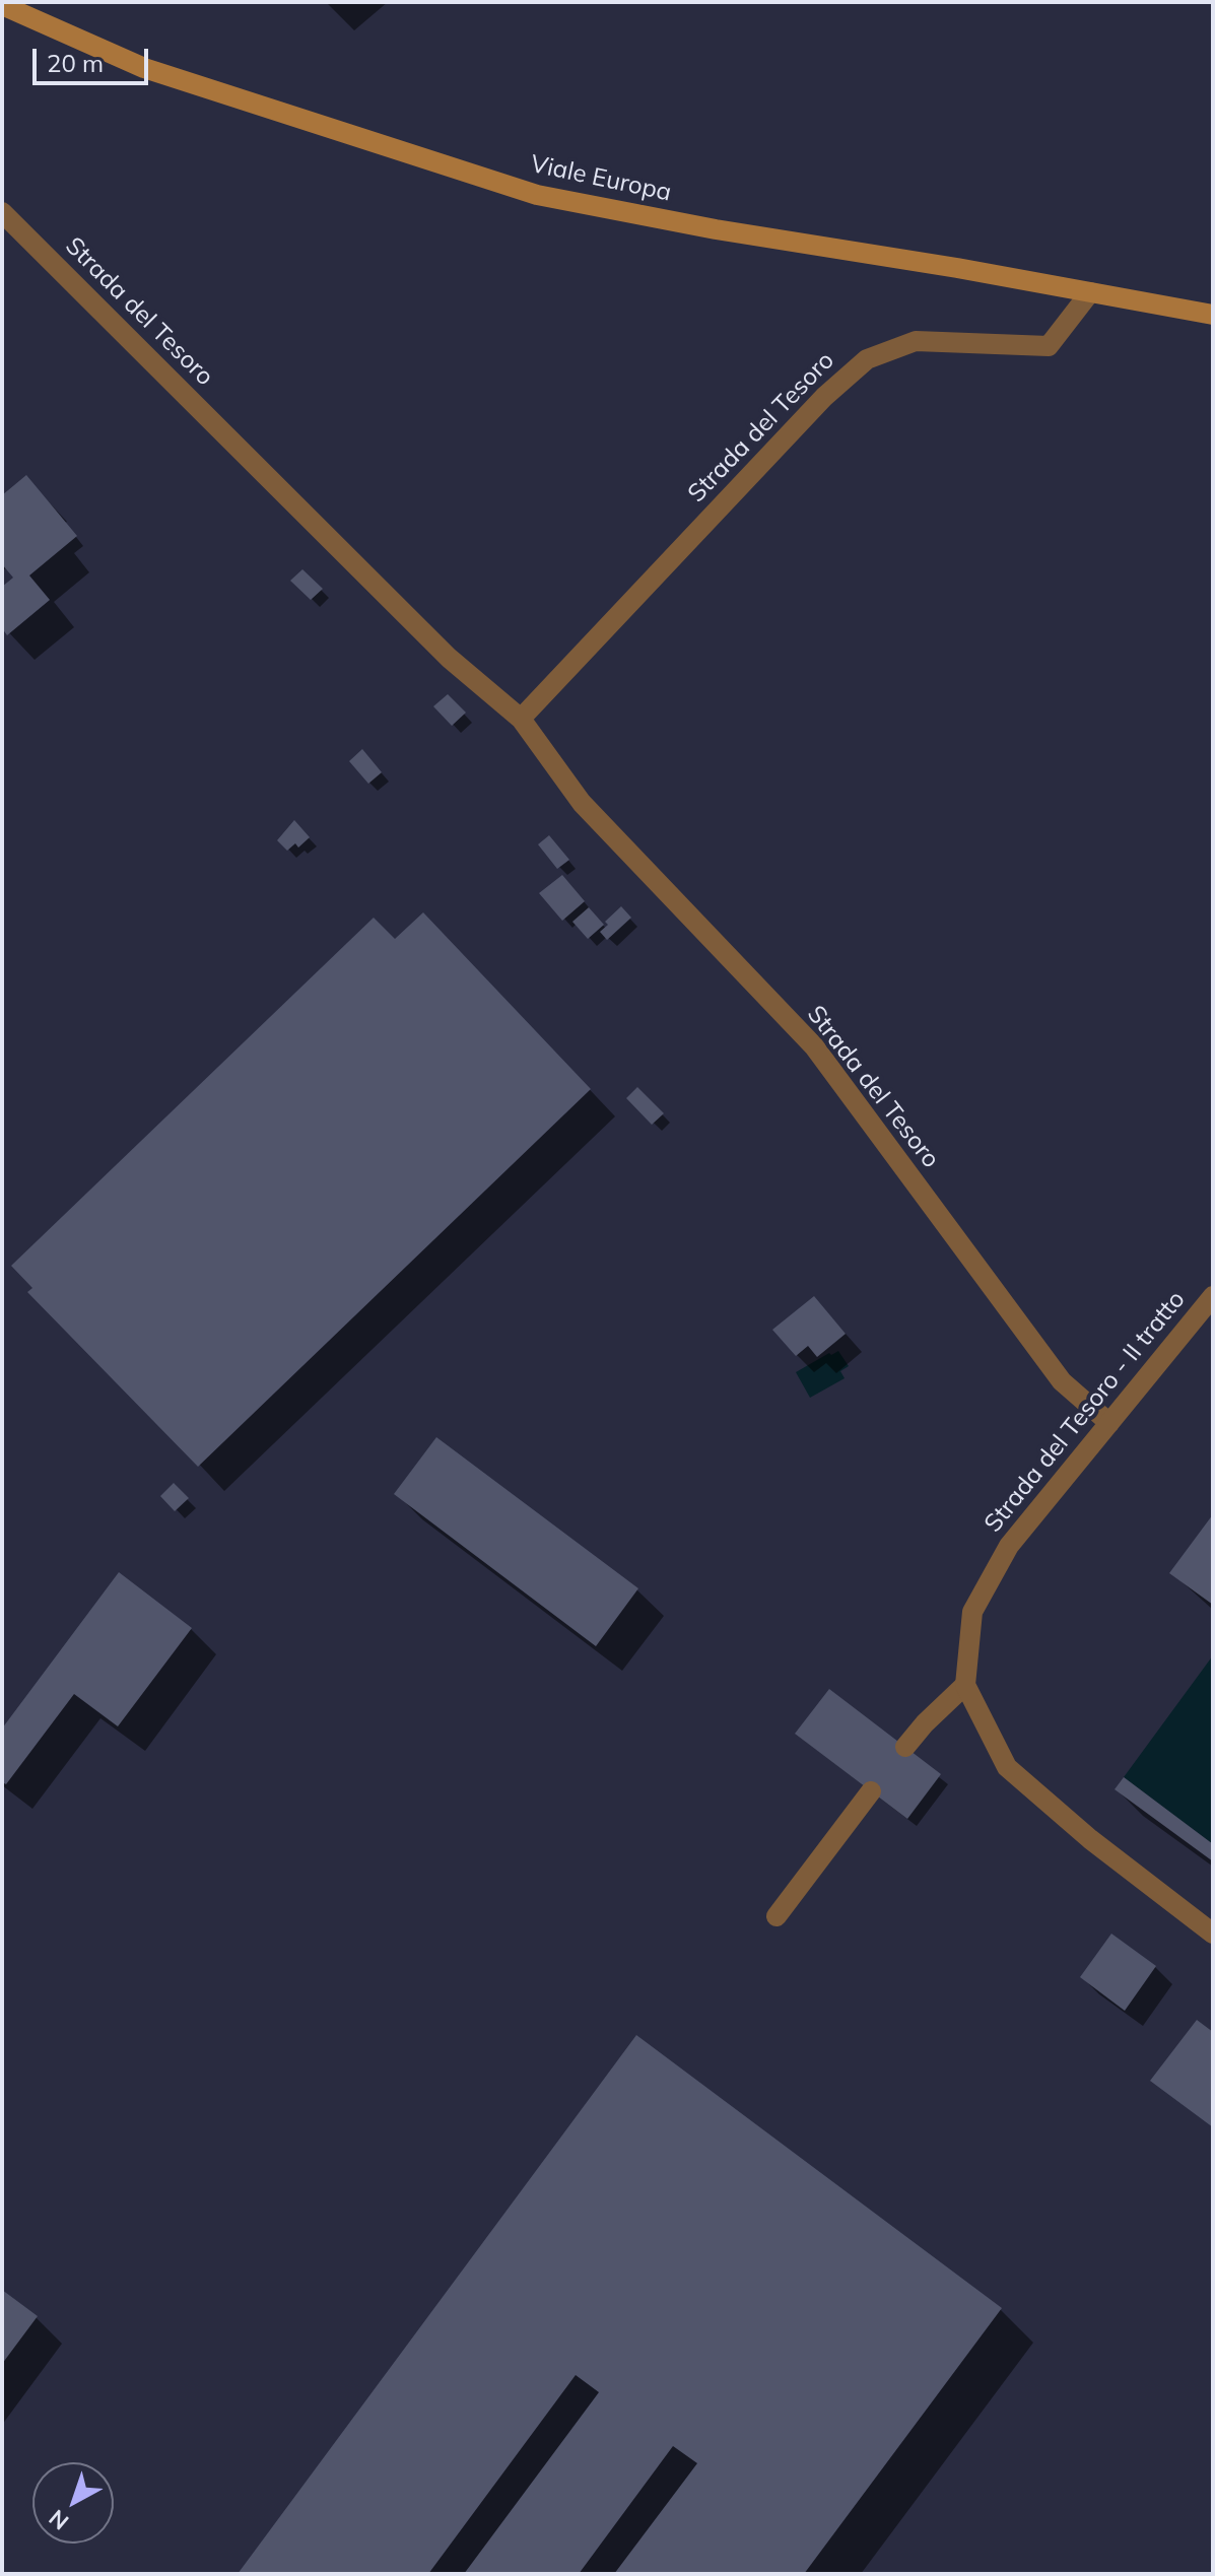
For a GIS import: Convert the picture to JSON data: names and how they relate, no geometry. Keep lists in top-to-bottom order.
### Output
{
  "streets": {
    "main road": ["Viale Europa"],
    "street": ["Strada del Tesoro", "Strada del Tesoro - II tratto"]
  },
  "crossings": [
    ["Viale Europa", "Strada del Tesoro"],
    ["Strada del Tesoro", "Strada del Tesoro - II tratto"]
  ],
  "scale_bar": "20 m",
  "north": "bottom left"
}
